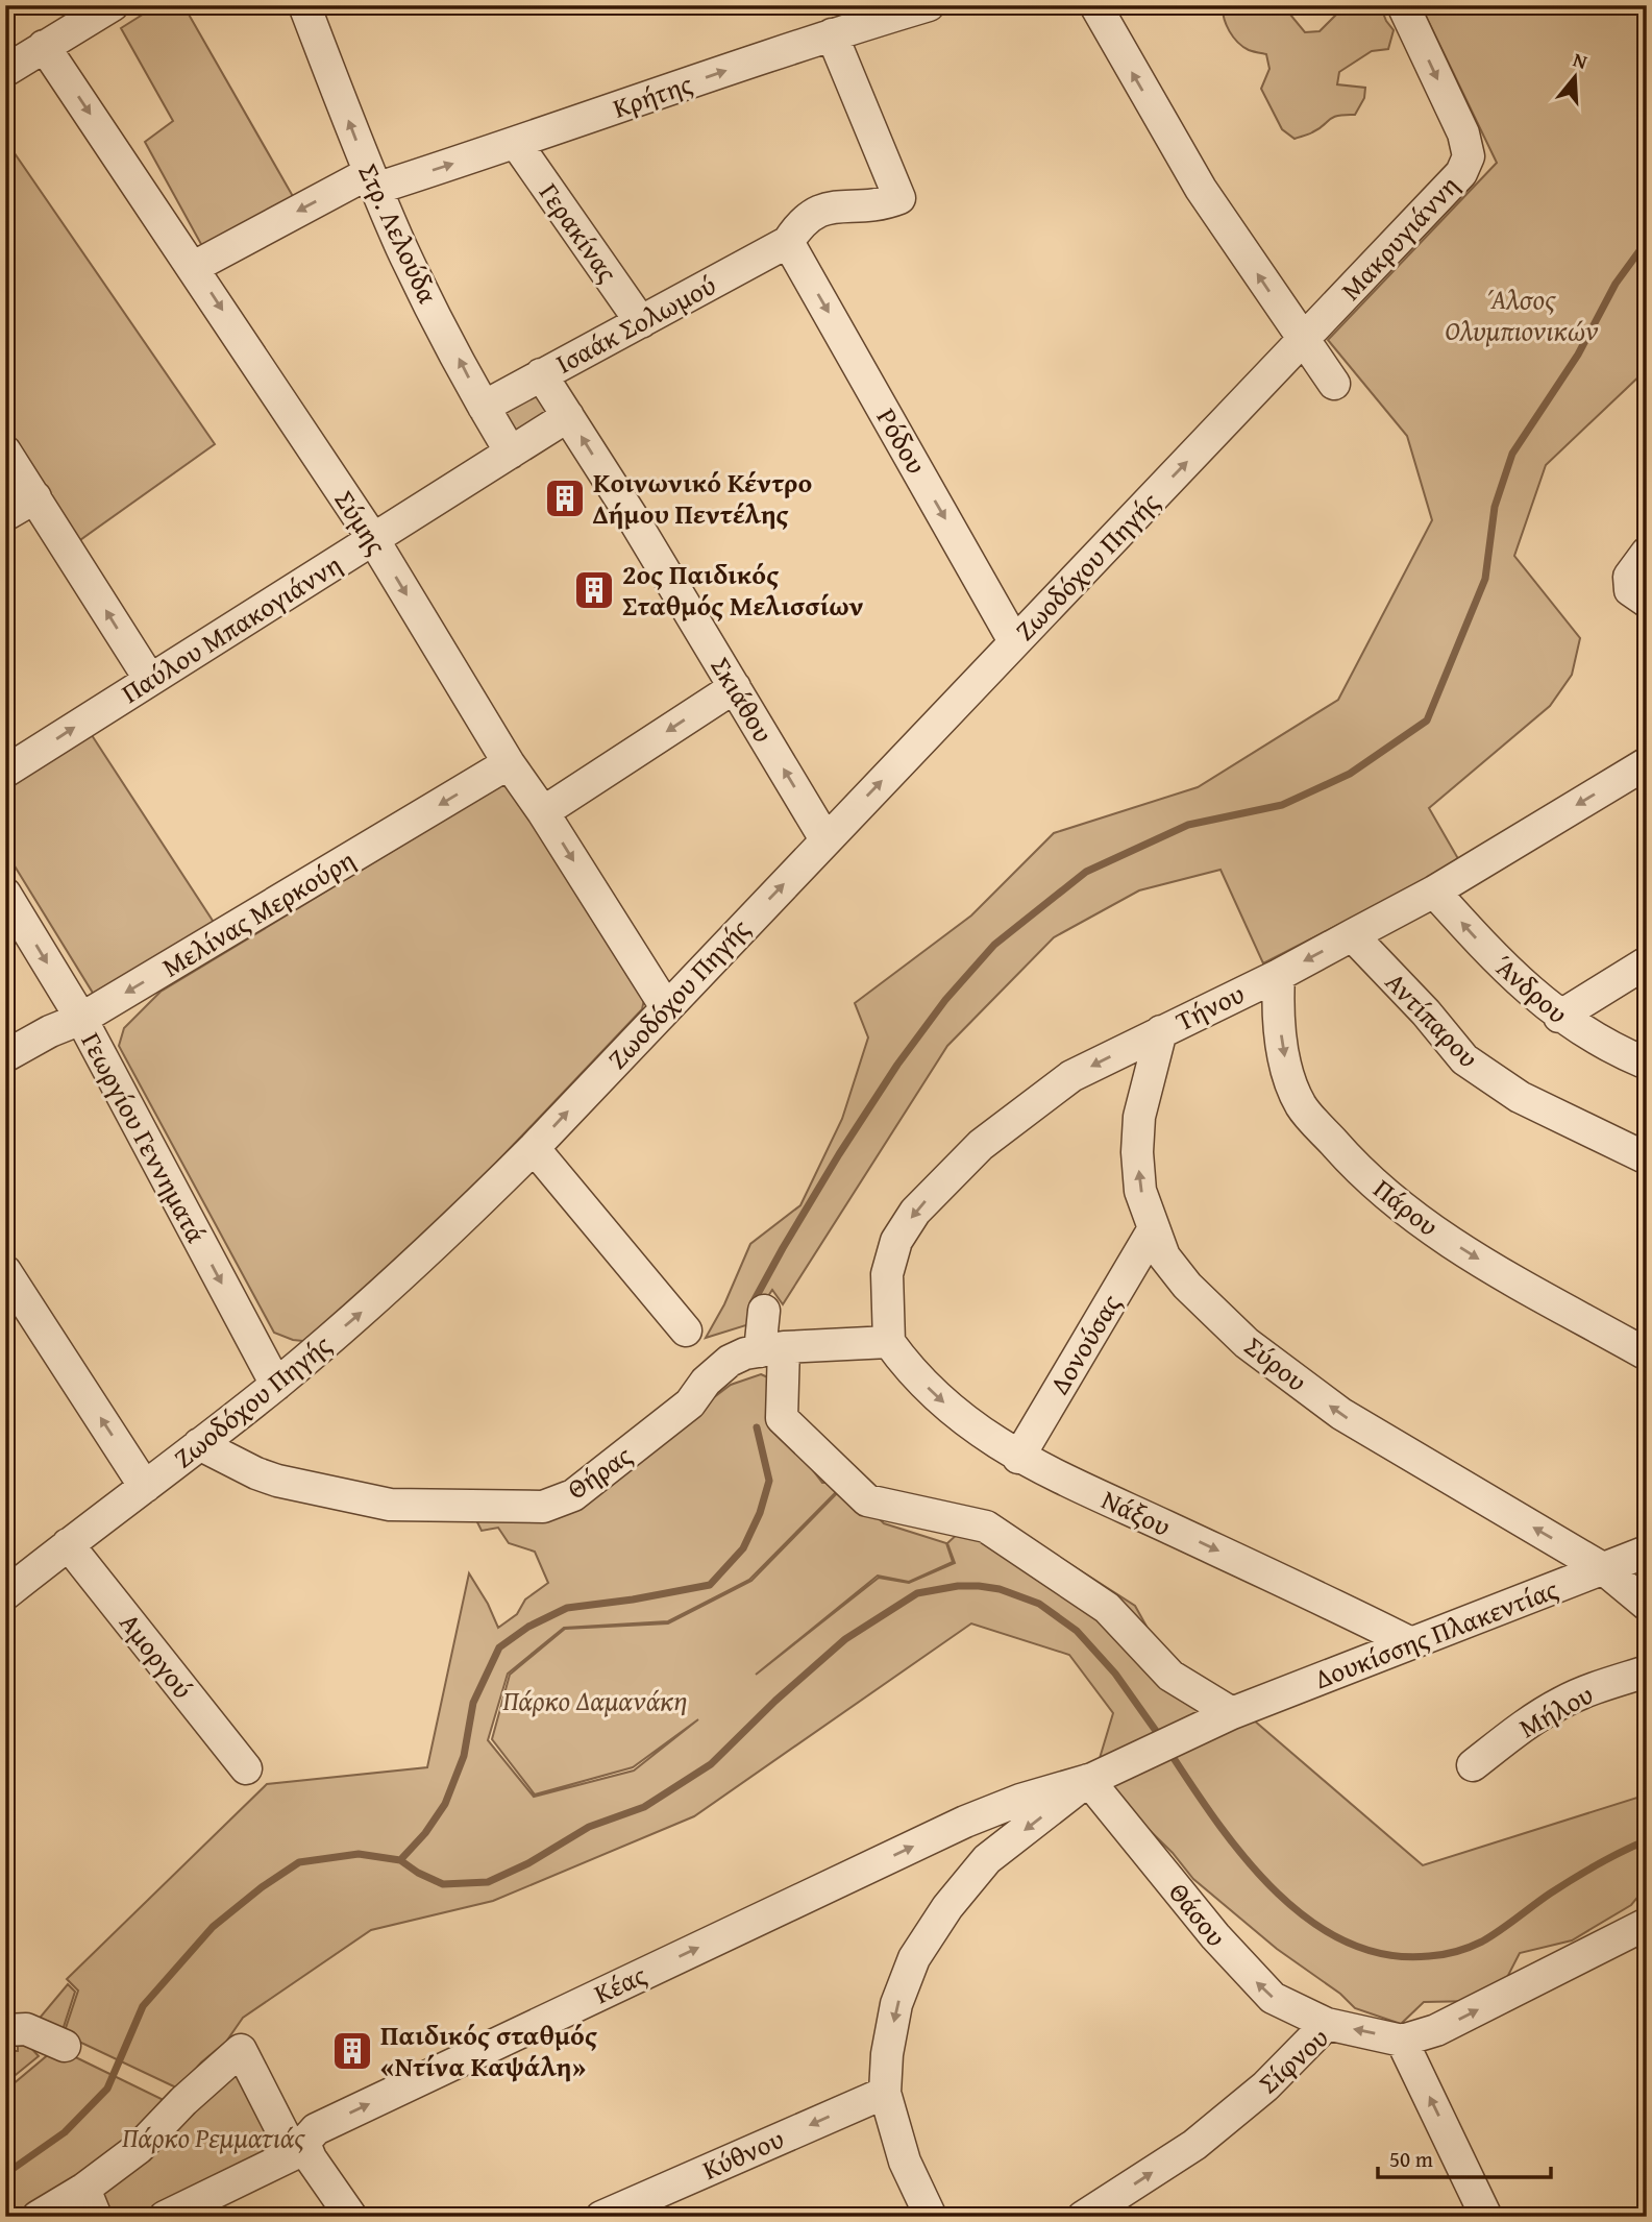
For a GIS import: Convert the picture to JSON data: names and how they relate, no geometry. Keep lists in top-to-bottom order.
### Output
{
  "streets": {
    "street": [
      "Κρήτης",
      "Γερακίνας",
      "Στρ. Λελούδα",
      "Μακρυγιάννη",
      "Ισαάκ Σολωμού",
      "Ρόδου",
      "Σύμης",
      "Ζωοδόχου Πηγής",
      "Παύλου Μπακογιάννη",
      "Σκιάθου",
      "Μελίνας Μερκούρη",
      "Άνδρου",
      "Τήνου",
      "Αντίπαρου",
      "Γεωργίου Γεννηματά",
      "Πάρου",
      "Δονούσας",
      "Σύρου",
      "Θήρας",
      "Νάξου",
      "Δουκίσσης Πλακεντίας",
      "Αμοργού",
      "Μήλου",
      "Θάσου",
      "Κέας",
      "Σίφνου",
      "Κύθνου"
    ]
  },
  "crossings": [
    ["Κρήτης", "Γερακίνας"],
    ["Κρήτης", "Στρ. Λελούδα"],
    ["Κρήτης", "Σύμης"],
    ["Γερακίνας", "Ισαάκ Σολωμού"],
    ["Στρ. Λελούδα", "Ισαάκ Σολωμού"],
    ["Στρ. Λελούδα", "Παύλου Μπακογιάννη"],
    ["Μακρυγιάννη", "Ζωοδόχου Πηγής"],
    ["Ισαάκ Σολωμού", "Ρόδου"],
    ["Ισαάκ Σολωμού", "Σκιάθου"],
    ["Ρόδου", "Ζωοδόχου Πηγής"],
    ["Σύμης", "Ζωοδόχου Πηγής"],
    ["Σύμης", "Παύλου Μπακογιάννη"],
    ["Σύμης", "Μελίνας Μερκούρη"],
    ["Ζωοδόχου Πηγής", "Σκιάθου"],
    ["Ζωοδόχου Πηγής", "Γεωργίου Γεννηματά"],
    ["Ζωοδόχου Πηγής", "Θήρας"],
    ["Ζωοδόχου Πηγής", "Αμοργού"],
    ["Παύλου Μπακογιάννη", "Σκιάθου"],
    ["Μελίνας Μερκούρη", "Γεωργίου Γεννηματά"],
    ["Άνδρου", "Τήνου"],
    ["Τήνου", "Αντίπαρου"],
    ["Τήνου", "Πάρου"],
    ["Τήνου", "Σύρου"],
    ["Τήνου", "Θήρας"],
    ["Τήνου", "Νάξου"],
    ["Δονούσας", "Σύρου"],
    ["Δονούσας", "Νάξου"],
    ["Σύρου", "Δουκίσσης Πλακεντίας"],
    ["Θήρας", "Νάξου"],
    ["Νάξου", "Δουκίσσης Πλακεντίας"],
    ["Δουκίσσης Πλακεντίας", "Θάσου"],
    ["Δουκίσσης Πλακεντίας", "Κέας"],
    ["Θάσου", "Κέας"],
    ["Θάσου", "Σίφνου"]
  ],
  "one_way": [
    "Στρ. Λελούδα",
    "Μακρυγιάννη",
    "Ρόδου",
    "Σύμης",
    "Ζωοδόχου Πηγής",
    "Σκιάθου",
    "Μελίνας Μερκούρη",
    "Άνδρου",
    "Τήνου",
    "Πάρου",
    "Σύρου",
    "Θάσου",
    "Κέας",
    "Κύθνου"
  ],
  "parks": ["Άλσος Ολυμπιονικών", "Πάρκο Δαμανάκη", "Πάρκο Ρεμματιάς"],
  "places": {
    "building": ["Κοινωνικό Κέντρο Δήμου Πεντέλης", "2ος Παιδικός Σταθμός Μελισσίων", "Παιδικός σταθμός «Ντίνα Καψάλη»"]
  },
  "scale_bar": "50 m",
  "north": "top"
}
